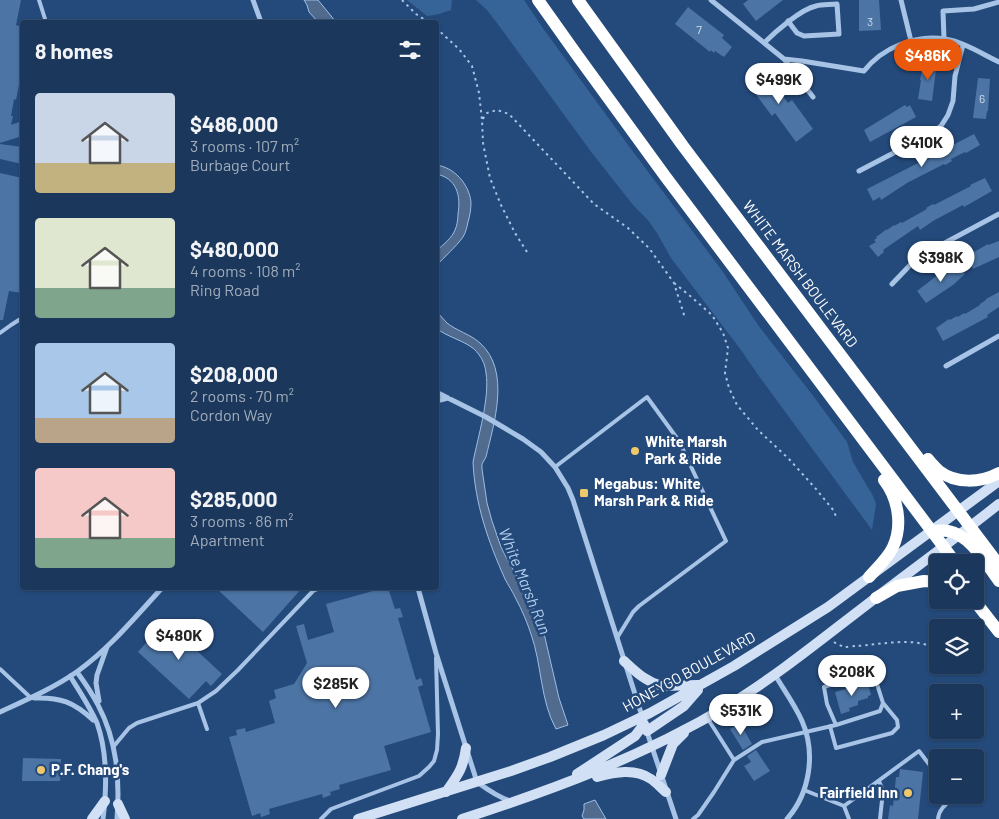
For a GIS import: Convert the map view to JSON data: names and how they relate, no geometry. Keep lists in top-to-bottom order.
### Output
{
  "streets": {
    "highway": ["WHITE MARSH BOULEVARD"],
    "main road": ["HONEYGO BOULEVARD"]
  },
  "crossings": [
    ["WHITE MARSH BOULEVARD", "HONEYGO BOULEVARD"]
  ],
  "water": ["White Marsh Run"],
  "places": {
    "other": ["White Marsh Park & Ride", "P.F. Chang's", "Fairfield Inn"],
    "transit": ["Megabus: White Marsh Park & Ride"]
  },
  "house_numbers": ["3", "7", "6"],
  "page": {
    "heading": "8 homes",
    "price": [
      "$486K",
      "$499K",
      "$410K",
      "$398K",
      "$480K",
      "$208K",
      "$285K",
      "$531K"
    ],
    "list": [
      {
        "name": "$486,000",
        "note": "3 rooms · 107 m² · Burbage Court"
      },
      {
        "name": "$480,000",
        "note": "4 rooms · 108 m² · Ring Road"
      },
      {
        "name": "$208,000",
        "note": "2 rooms · 70 m² · Cordon Way"
      },
      {
        "name": "$285,000",
        "note": "3 rooms · 86 m² · Apartment"
      }
    ],
    "map_buttons": ["+", "−"]
  }
}
